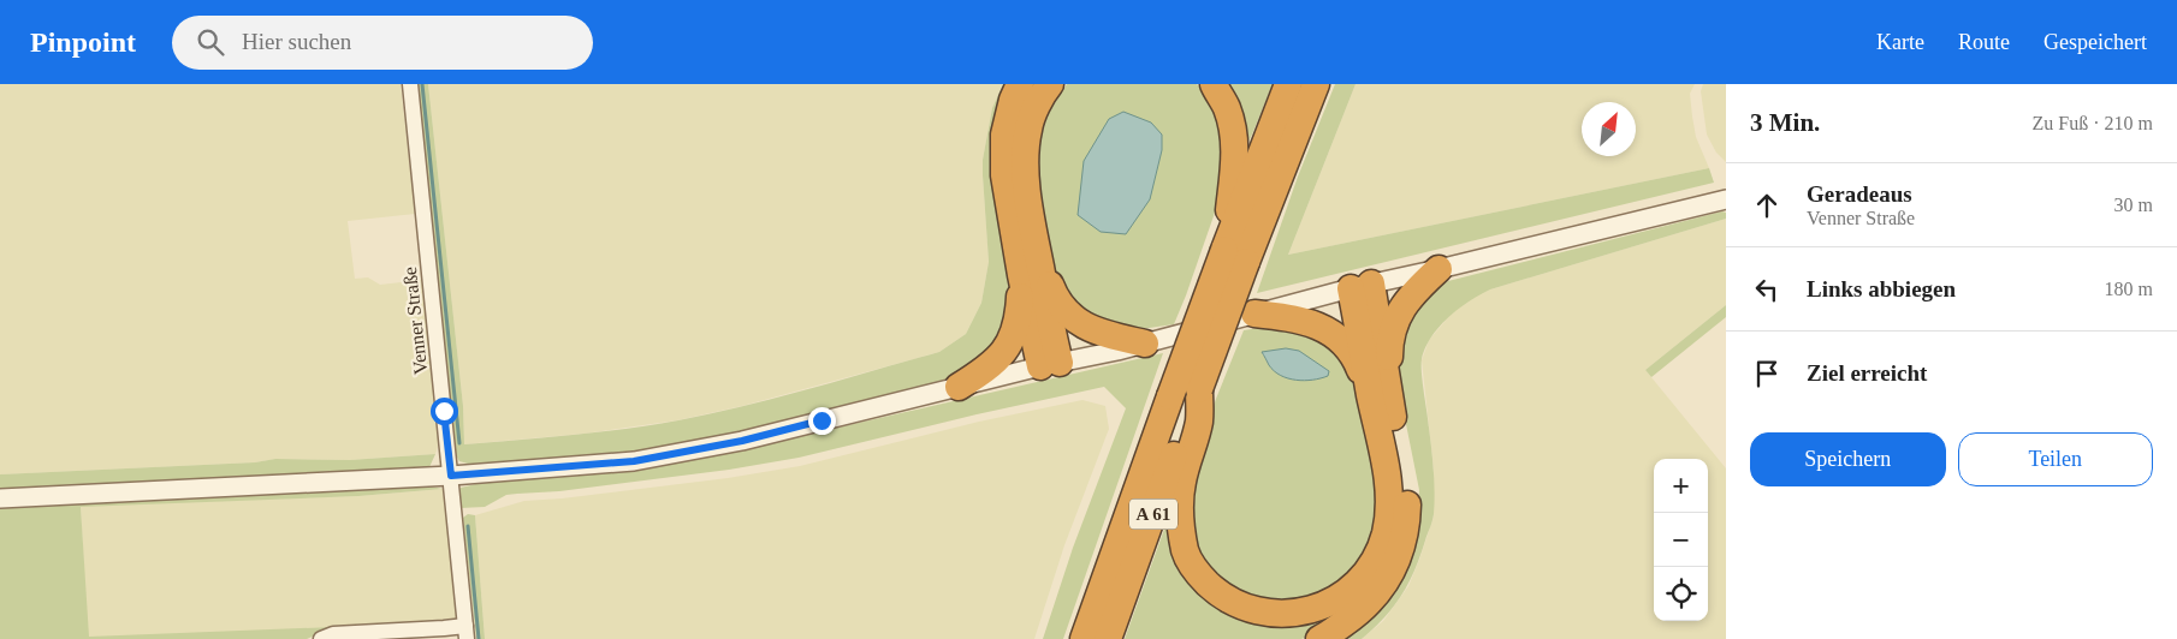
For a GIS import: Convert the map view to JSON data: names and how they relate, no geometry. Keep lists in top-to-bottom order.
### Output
{
  "streets": {
    "highway": ["A 61"],
    "street": ["Venner Straße"]
  },
  "north": "top right",
  "page": {
    "header": "Pinpoint",
    "search": "Hier suchen",
    "nav": ["Karte", "Route", "Gespeichert"],
    "heading": ["3 Min.", "Zu Fuß · 210 m"],
    "list": [
      ["Geradeaus", "Venner Straße", "30 m"],
      ["Links abbiegen", "180 m"],
      "Ziel erreicht"
    ],
    "buttons": ["Speichern", "Teilen"],
    "map_buttons": ["+", "−"]
  }
}
